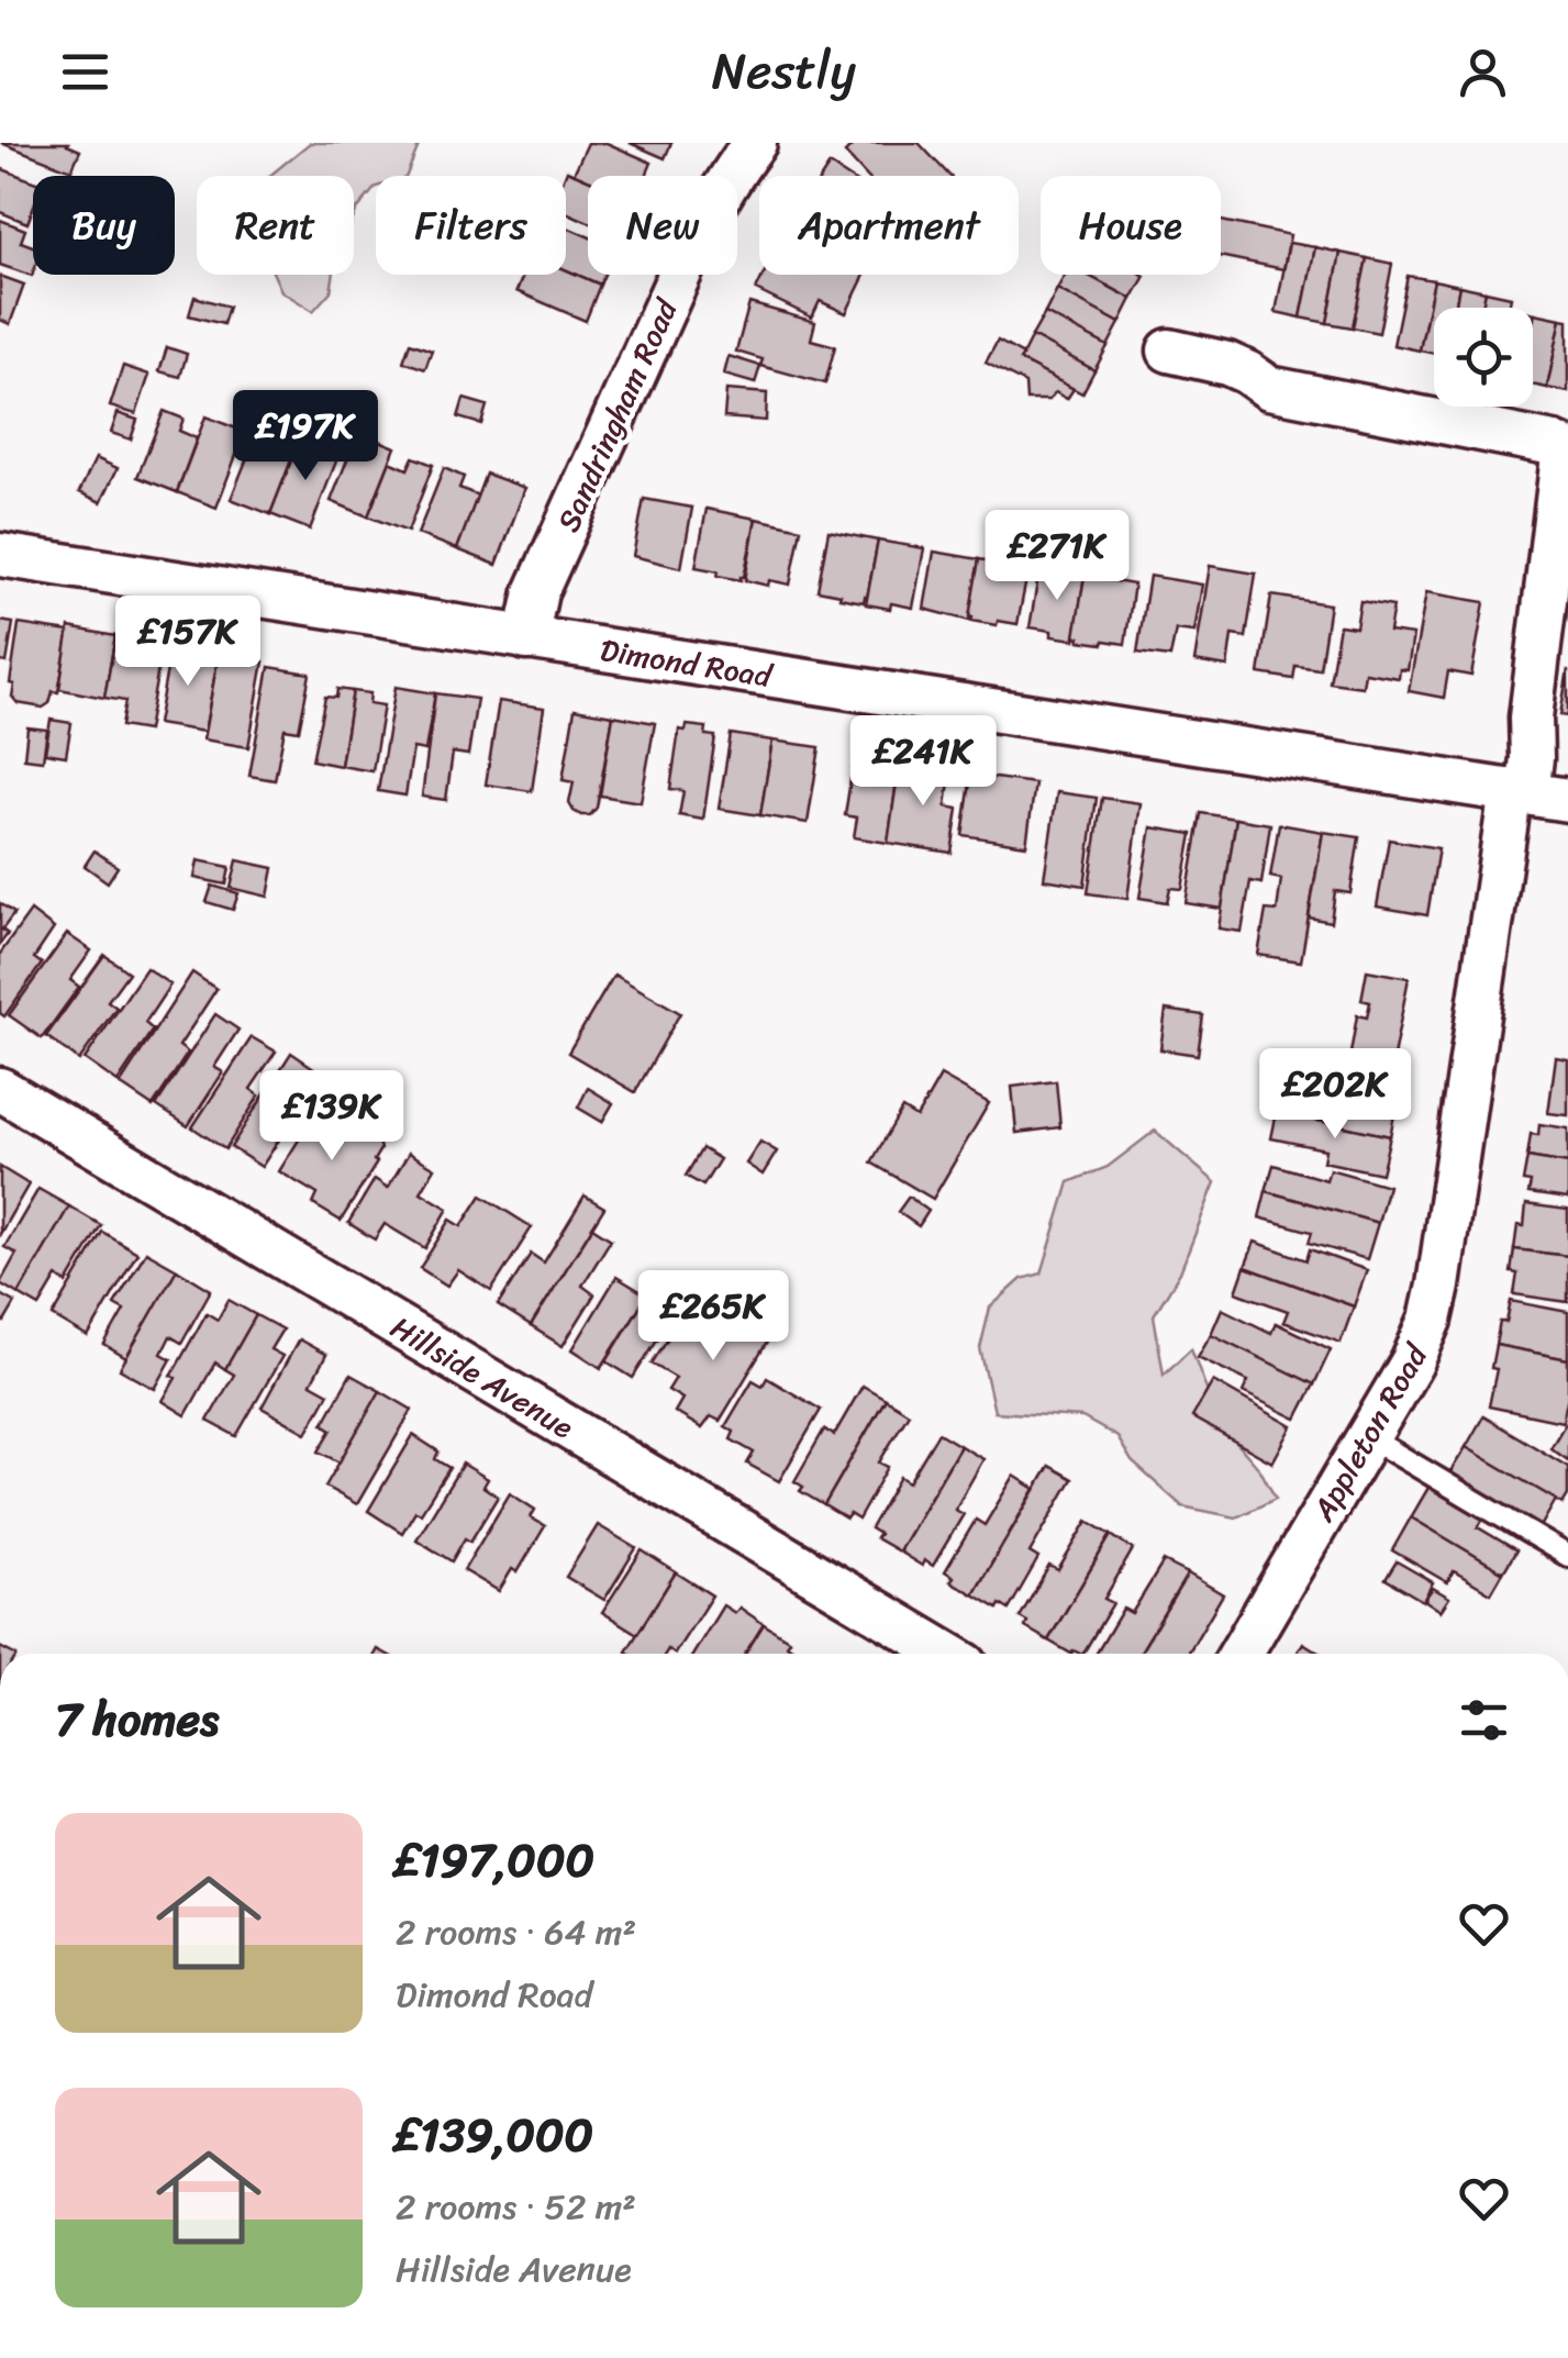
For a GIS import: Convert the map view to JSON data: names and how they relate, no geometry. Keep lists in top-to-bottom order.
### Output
{
  "streets": {
    "street": [
      "Sandringham Road",
      "Dimond Road",
      "Hillside Avenue",
      "Appleton Road"
    ]
  },
  "crossings": [
    ["Sandringham Road", "Dimond Road"],
    ["Dimond Road", "Appleton Road"]
  ],
  "page": {
    "header": "Nestly",
    "chip": [
      "Buy",
      "Rent",
      "Filters",
      "New",
      "Apartment",
      "House"
    ],
    "price": [
      "£197K",
      "£271K",
      "£157K",
      "£241K",
      "£202K",
      "£139K",
      "£265K"
    ],
    "heading": "7 homes",
    "list": [
      {
        "name": "£197,000",
        "note": "2 rooms · 64 m² · Dimond Road"
      },
      {
        "name": "£139,000",
        "note": "2 rooms · 52 m² · Hillside Avenue"
      }
    ]
  }
}
